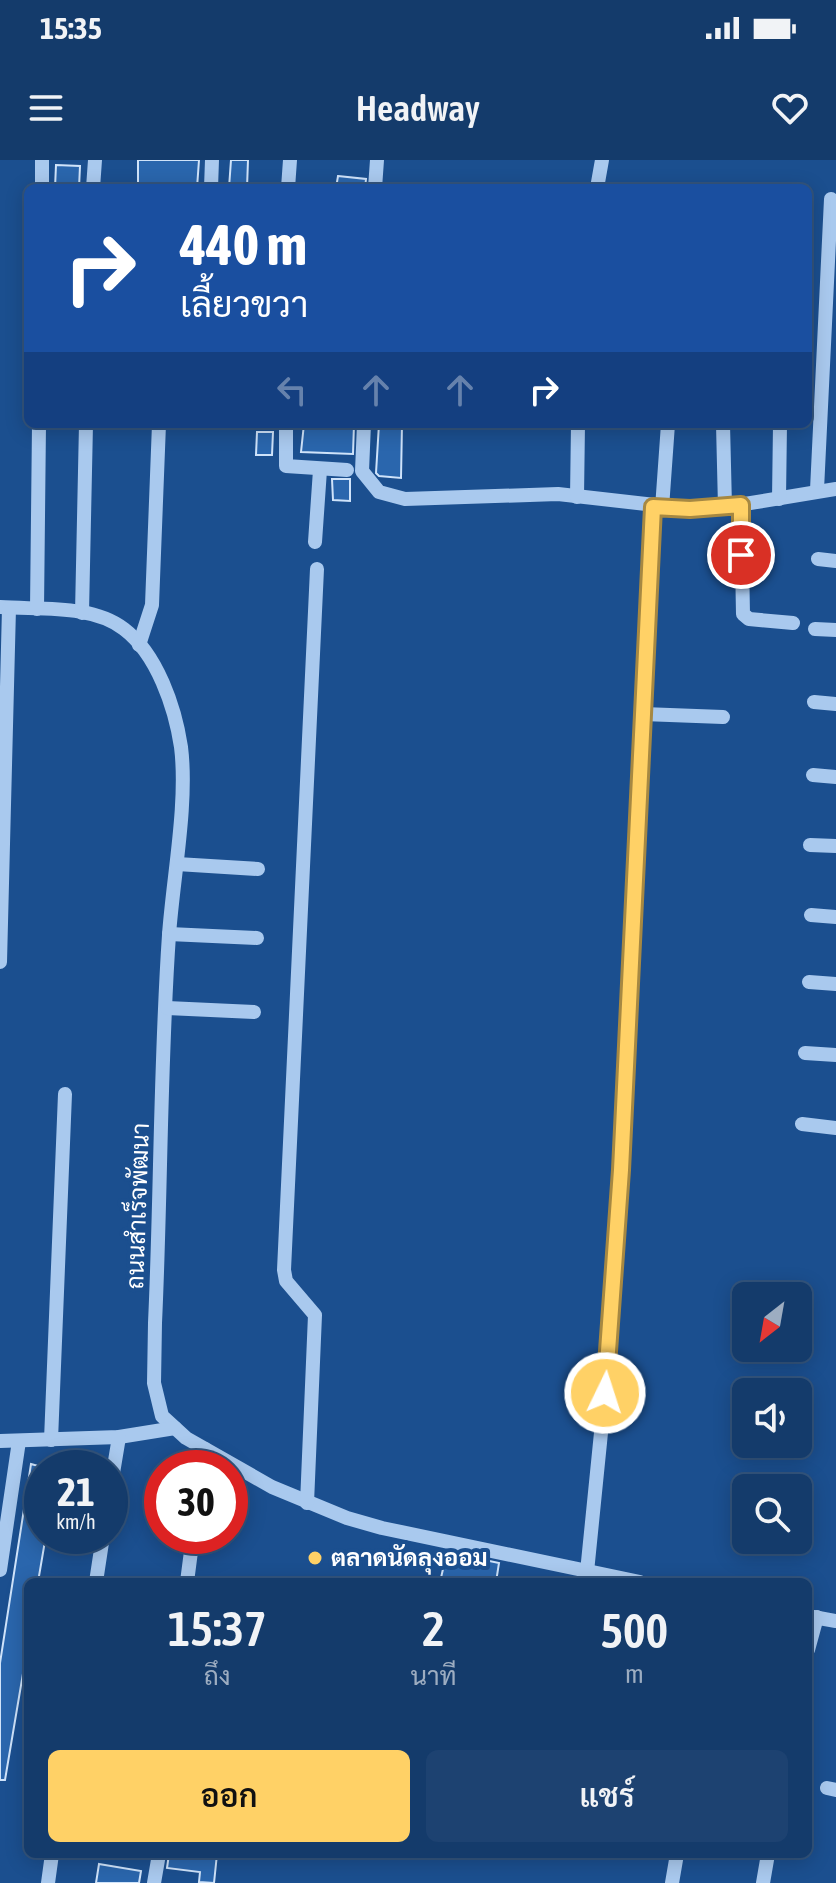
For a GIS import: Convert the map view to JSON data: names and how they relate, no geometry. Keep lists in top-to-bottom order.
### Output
{
  "streets": {
    "street": ["ถนนสำเร็จพัฒนา"]
  },
  "places": ["ตลาดนัดลุงออม"],
  "north": "bottom left",
  "page": {
    "status": "15:35",
    "header": "Headway",
    "turn": ["440 m", "เลี้ยวขวา"],
    "speed": "21 km/h",
    "limit": "30",
    "eta": [
      "15:37",
      "ถึง",
      "2",
      "นาที",
      "500",
      "m"
    ],
    "buttons": ["ออก", "แชร์"]
  }
}
